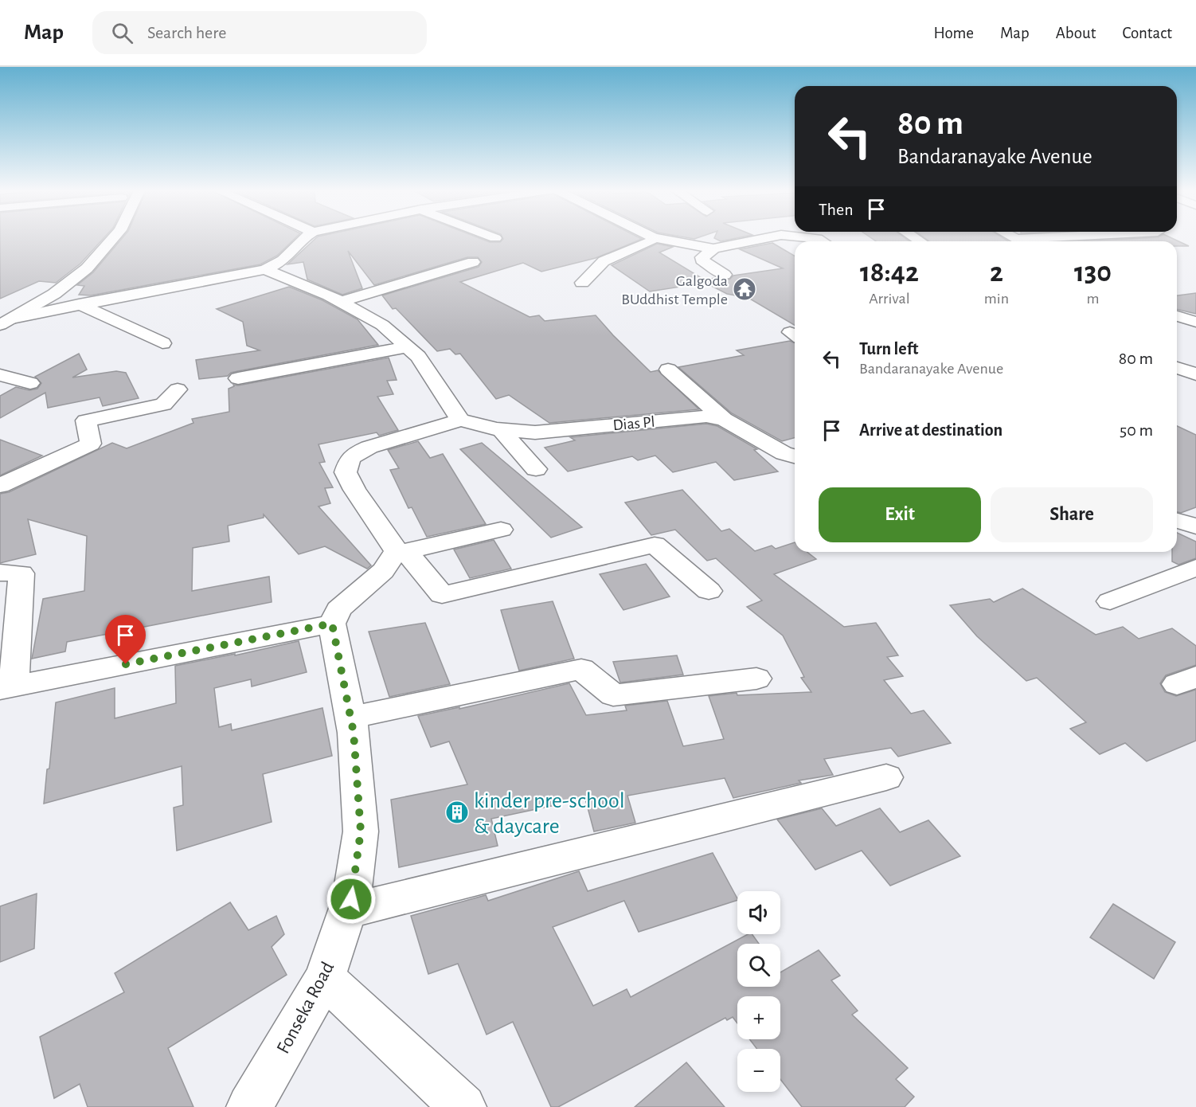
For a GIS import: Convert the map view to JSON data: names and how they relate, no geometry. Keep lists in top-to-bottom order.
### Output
{
  "streets": {
    "main road": ["Dias Pl", "Fonseka Road"]
  },
  "places": {
    "temple": ["Galgoda BUddhist Temple"],
    "building": ["kinder pre-school & daycare"]
  },
  "page": {
    "header": "Map",
    "search": "Search here",
    "nav": [
      "Home",
      "Map",
      "About",
      "Contact"
    ],
    "turn": ["80 m", "Bandaranayake Avenue"],
    "then": "Then",
    "eta": [
      "18:42",
      "Arrival",
      "2",
      "min",
      "130",
      "m"
    ],
    "list": [
      {
        "name": "Turn left",
        "note": "Bandaranayake Avenue",
        "value": "80 m"
      },
      {
        "name": "Arrive at destination",
        "value": "50 m"
      }
    ],
    "buttons": ["Exit", "Share"],
    "map_buttons": ["+", "−"]
  }
}
